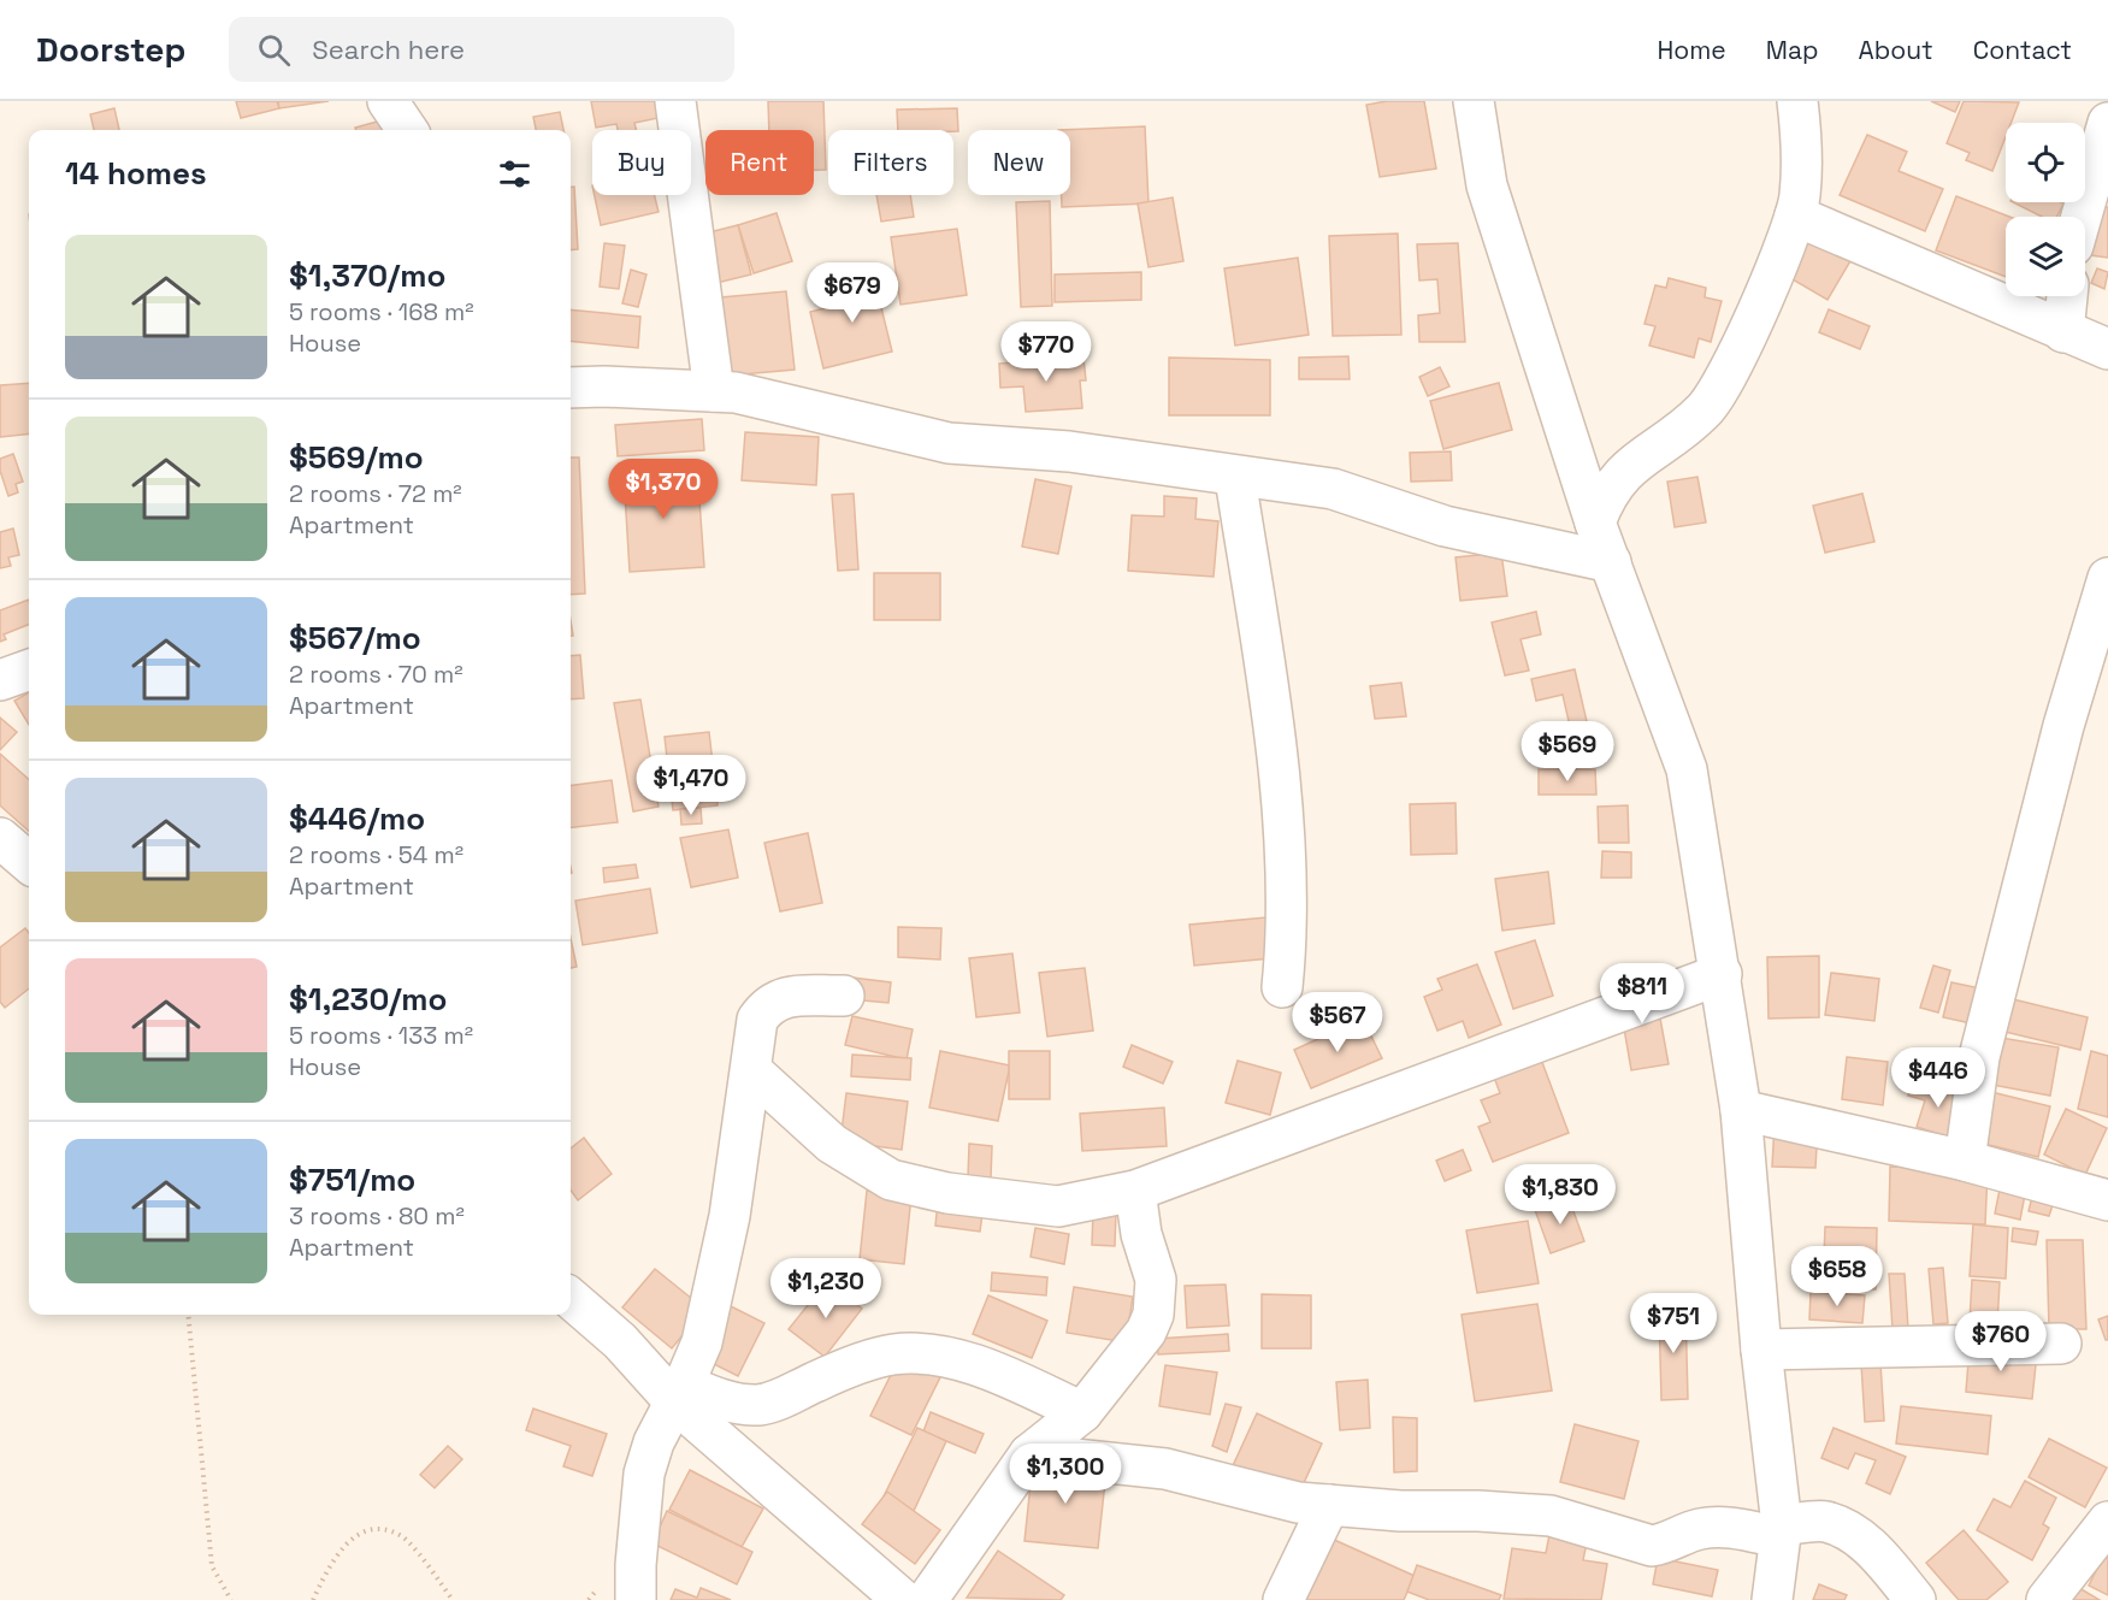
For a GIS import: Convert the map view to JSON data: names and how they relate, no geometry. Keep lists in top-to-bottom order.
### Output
{
  "page": {
    "header": "Doorstep",
    "search": "Search here",
    "nav": [
      "Home",
      "Map",
      "About",
      "Contact"
    ],
    "chip": [
      "Buy",
      "Rent",
      "Filters",
      "New"
    ],
    "heading": "14 homes",
    "list": [
      {
        "name": "$1,370/mo",
        "note": "5 rooms · 168 m² · House"
      },
      {
        "name": "$569/mo",
        "note": "2 rooms · 72 m² · Apartment"
      },
      {
        "name": "$567/mo",
        "note": "2 rooms · 70 m² · Apartment"
      },
      {
        "name": "$446/mo",
        "note": "2 rooms · 54 m² · Apartment"
      },
      {
        "name": "$1,230/mo",
        "note": "5 rooms · 133 m² · House"
      },
      {
        "name": "$751/mo",
        "note": "3 rooms · 80 m² · Apartment"
      }
    ],
    "price": [
      "$679",
      "$770",
      "$1,370",
      "$569",
      "$1,470",
      "$811",
      "$567",
      "$446",
      "$1,830",
      "$658",
      "$1,230",
      "$751",
      "$760",
      "$1,300"
    ]
  }
}
